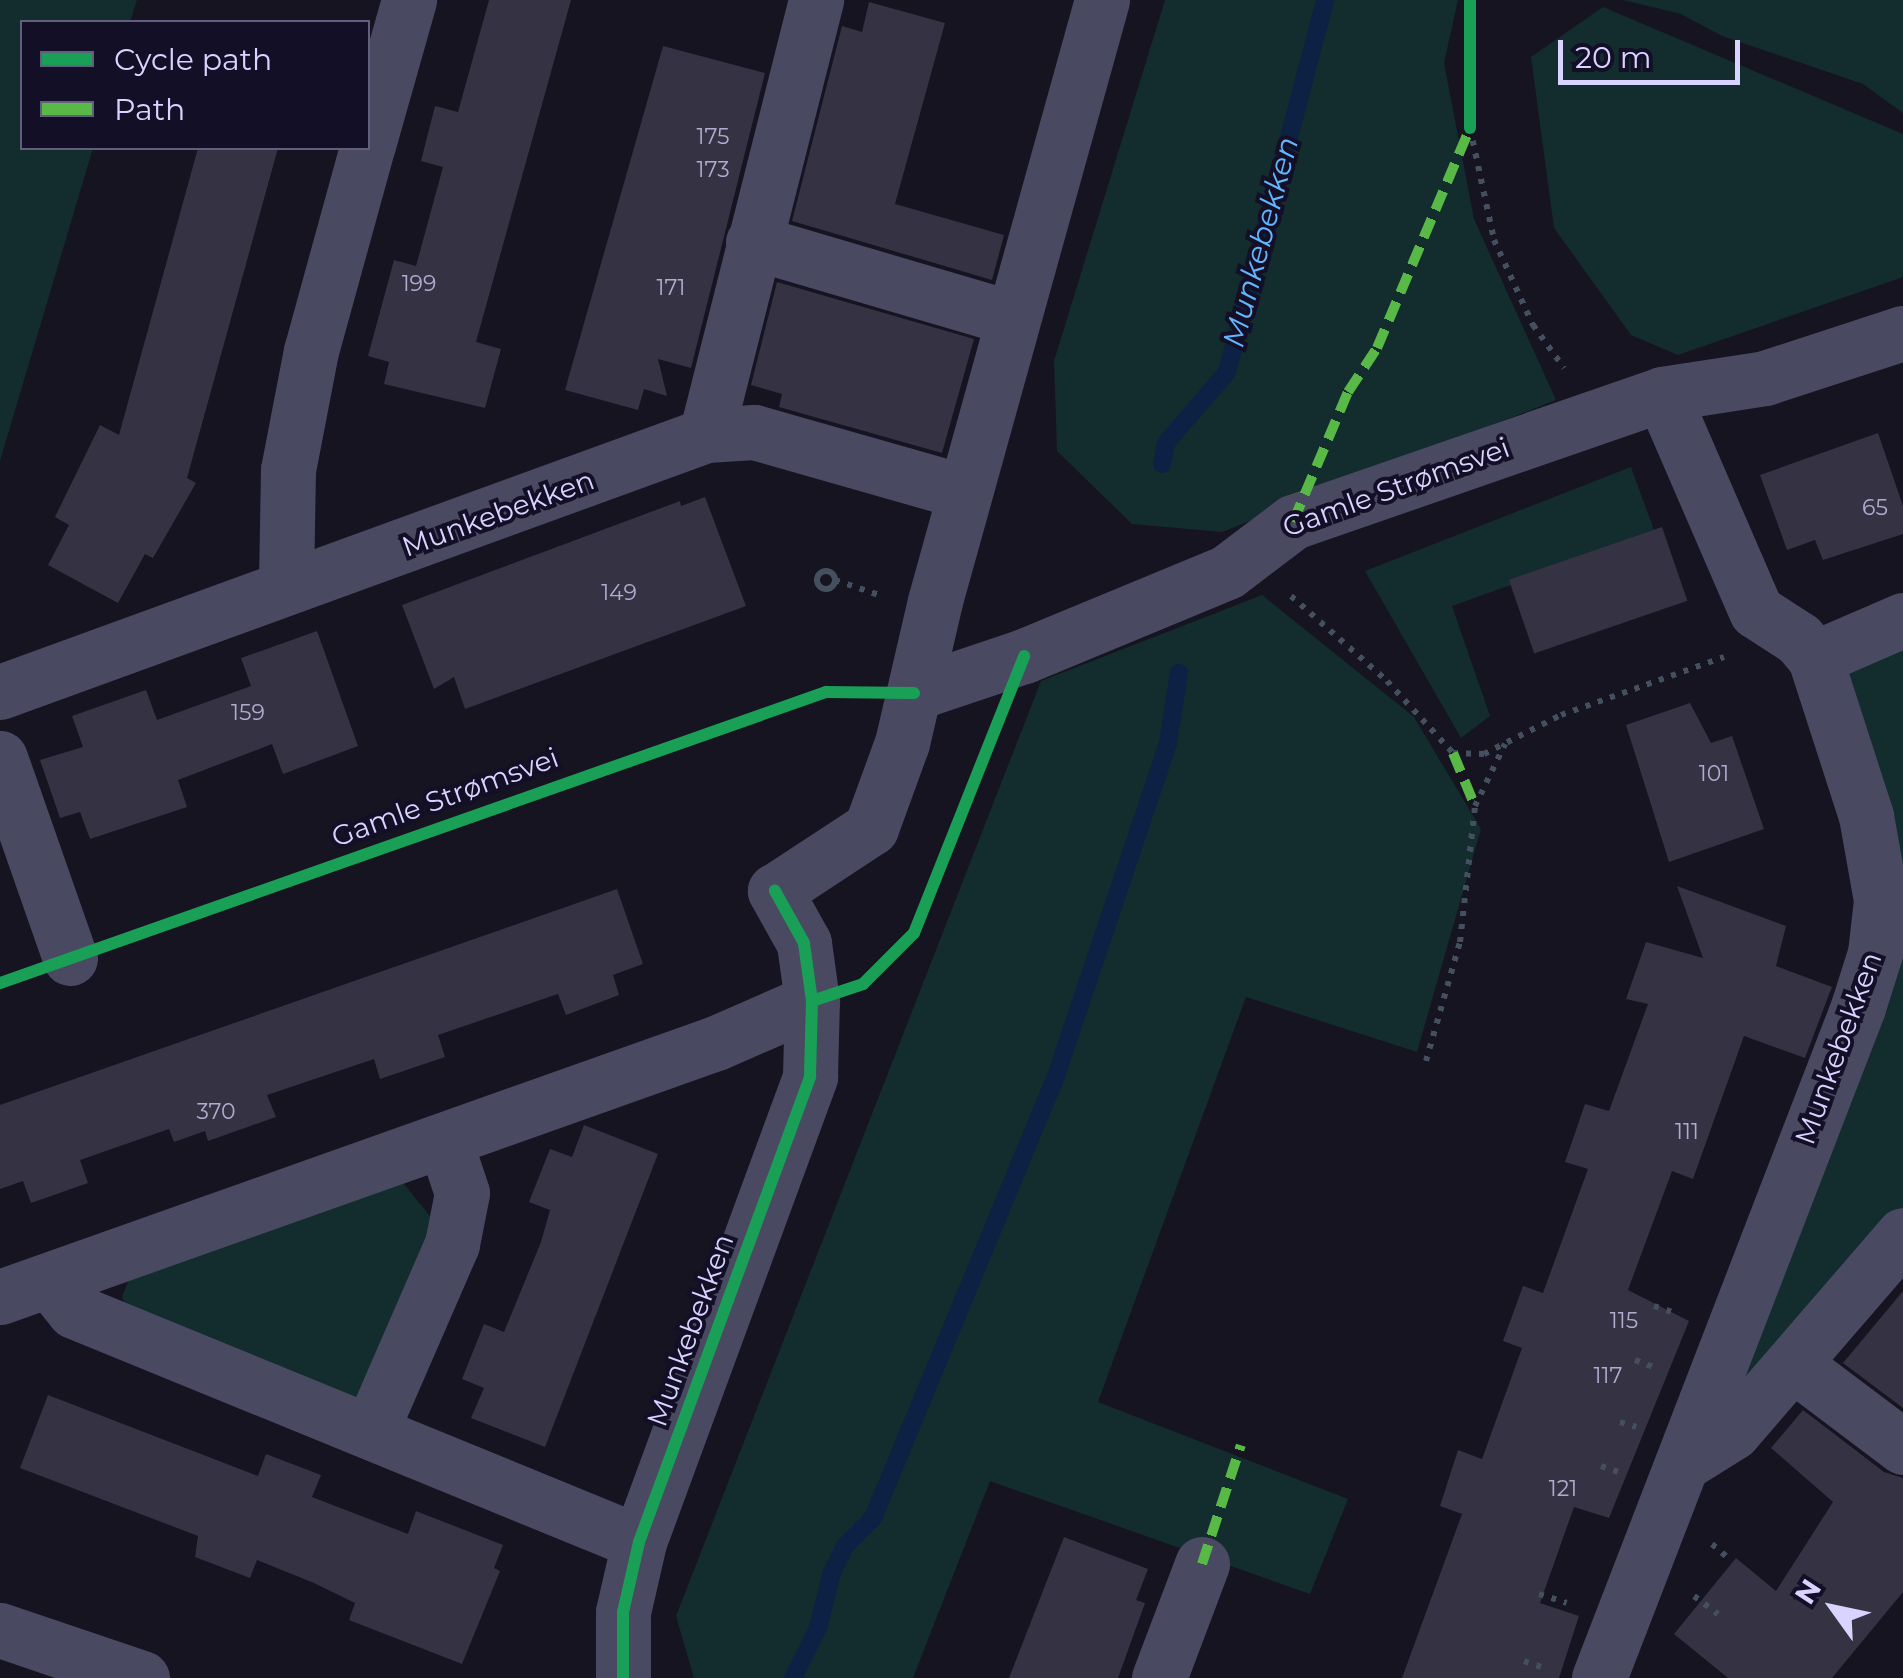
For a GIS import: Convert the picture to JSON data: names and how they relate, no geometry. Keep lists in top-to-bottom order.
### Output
{
  "streets": {
    "street": ["Gamle Strømsvei", "Munkebekken"]
  },
  "crossings": [
    ["Gamle Strømsvei", "Munkebekken"]
  ],
  "water": ["Munkebekken"],
  "house_numbers": [
    "175",
    "173",
    "199",
    "171",
    "65",
    "149",
    "159",
    "101",
    "370",
    "111",
    "115",
    "117",
    "121"
  ],
  "legend": ["Cycle path", "Path"],
  "scale_bar": "20 m",
  "north": "top left"
}
